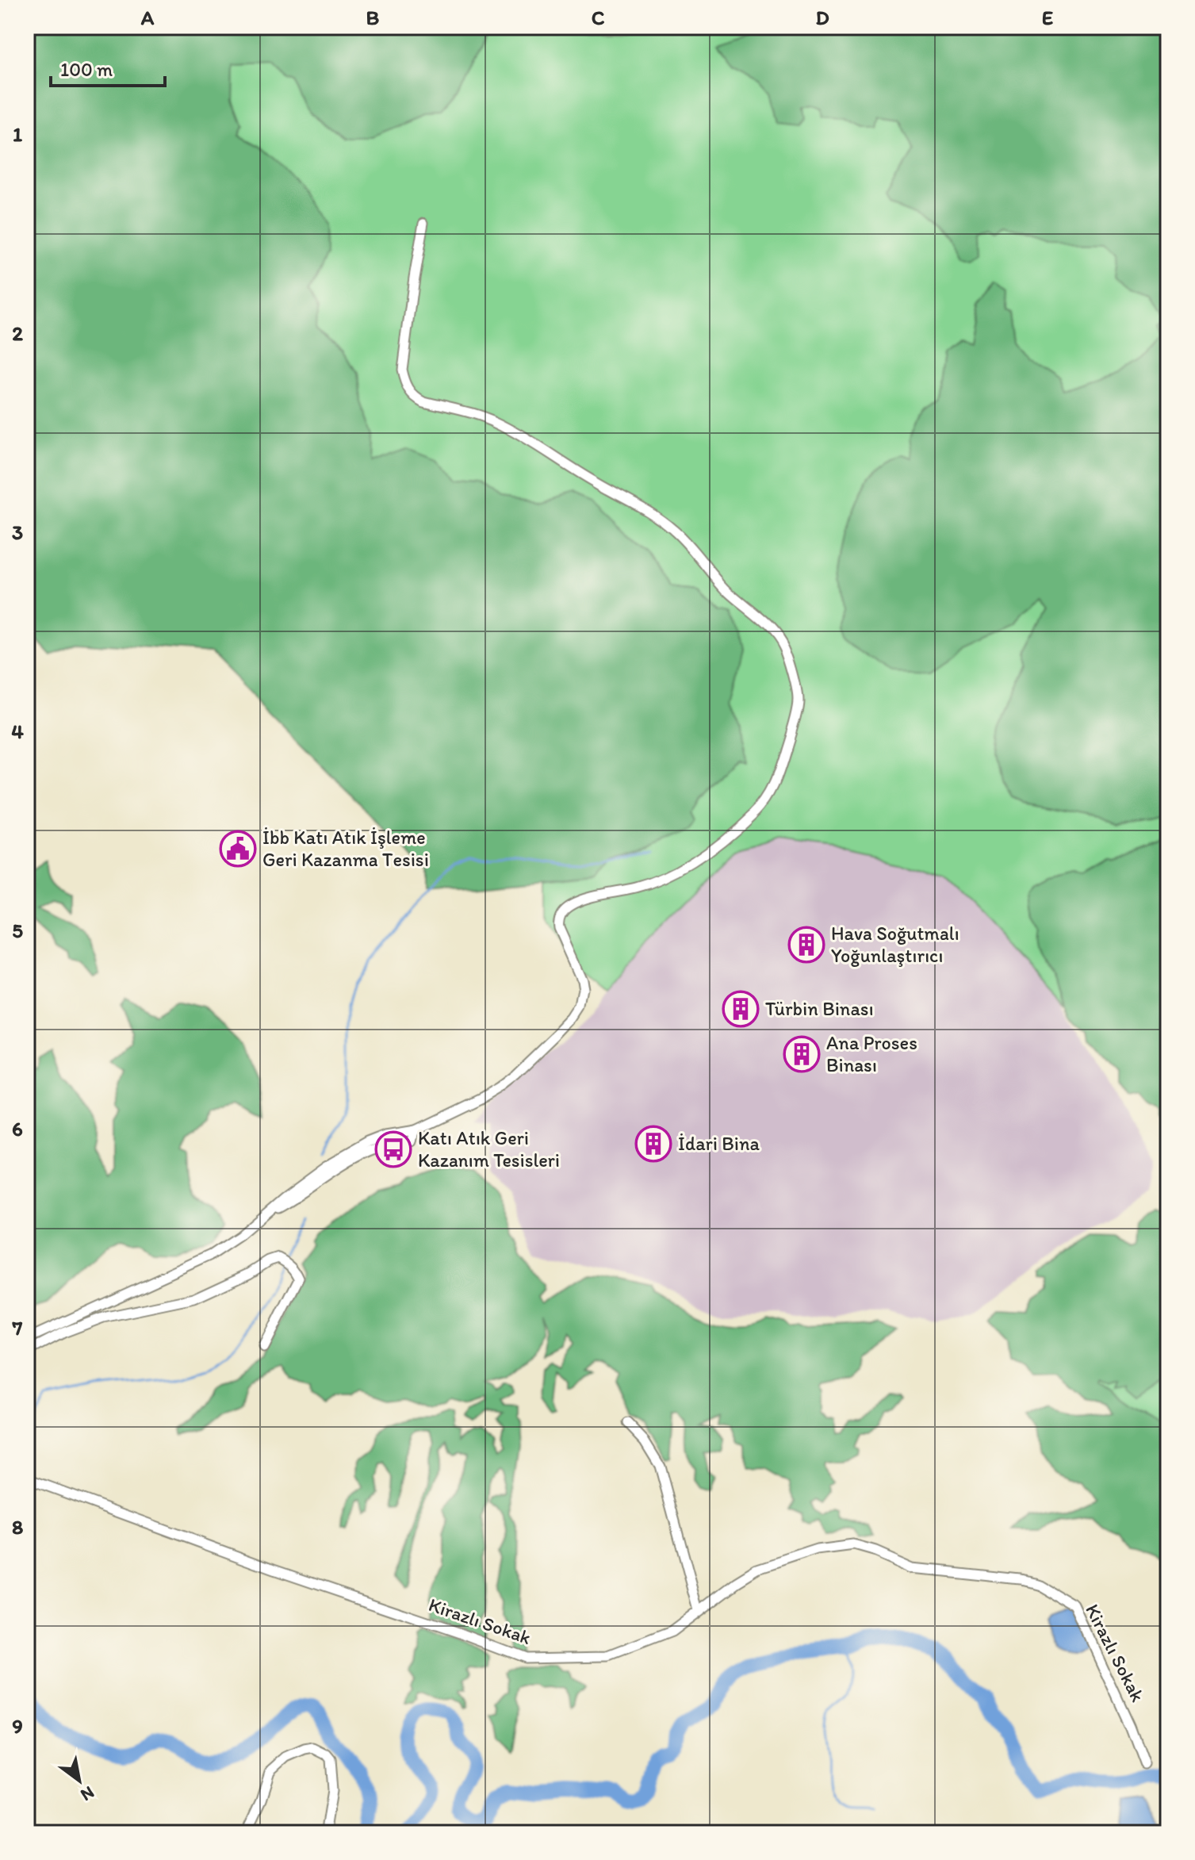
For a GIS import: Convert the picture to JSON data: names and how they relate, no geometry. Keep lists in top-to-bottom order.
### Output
{
  "streets": {
    "street": ["Kirazlı Sokak"]
  },
  "places": {
    "public building": ["İbb Katı Atık İşleme Geri Kazanma Tesisi"],
    "building": [
      "Hava Soğutmalı Yoğunlaştırıcı",
      "Türbin Binası",
      "Ana Proses Binası",
      "İdari Bina"
    ],
    "bus stop": ["Katı Atık Geri Kazanım Tesisleri"]
  },
  "scale_bar": "100 m",
  "north": "bottom right",
  "grid": {
    "columns": [
      "A",
      "B",
      "C",
      "D",
      "E"
    ],
    "rows": [
      "1",
      "2",
      "3",
      "4",
      "5",
      "6",
      "7",
      "8",
      "9"
    ]
  }
}
